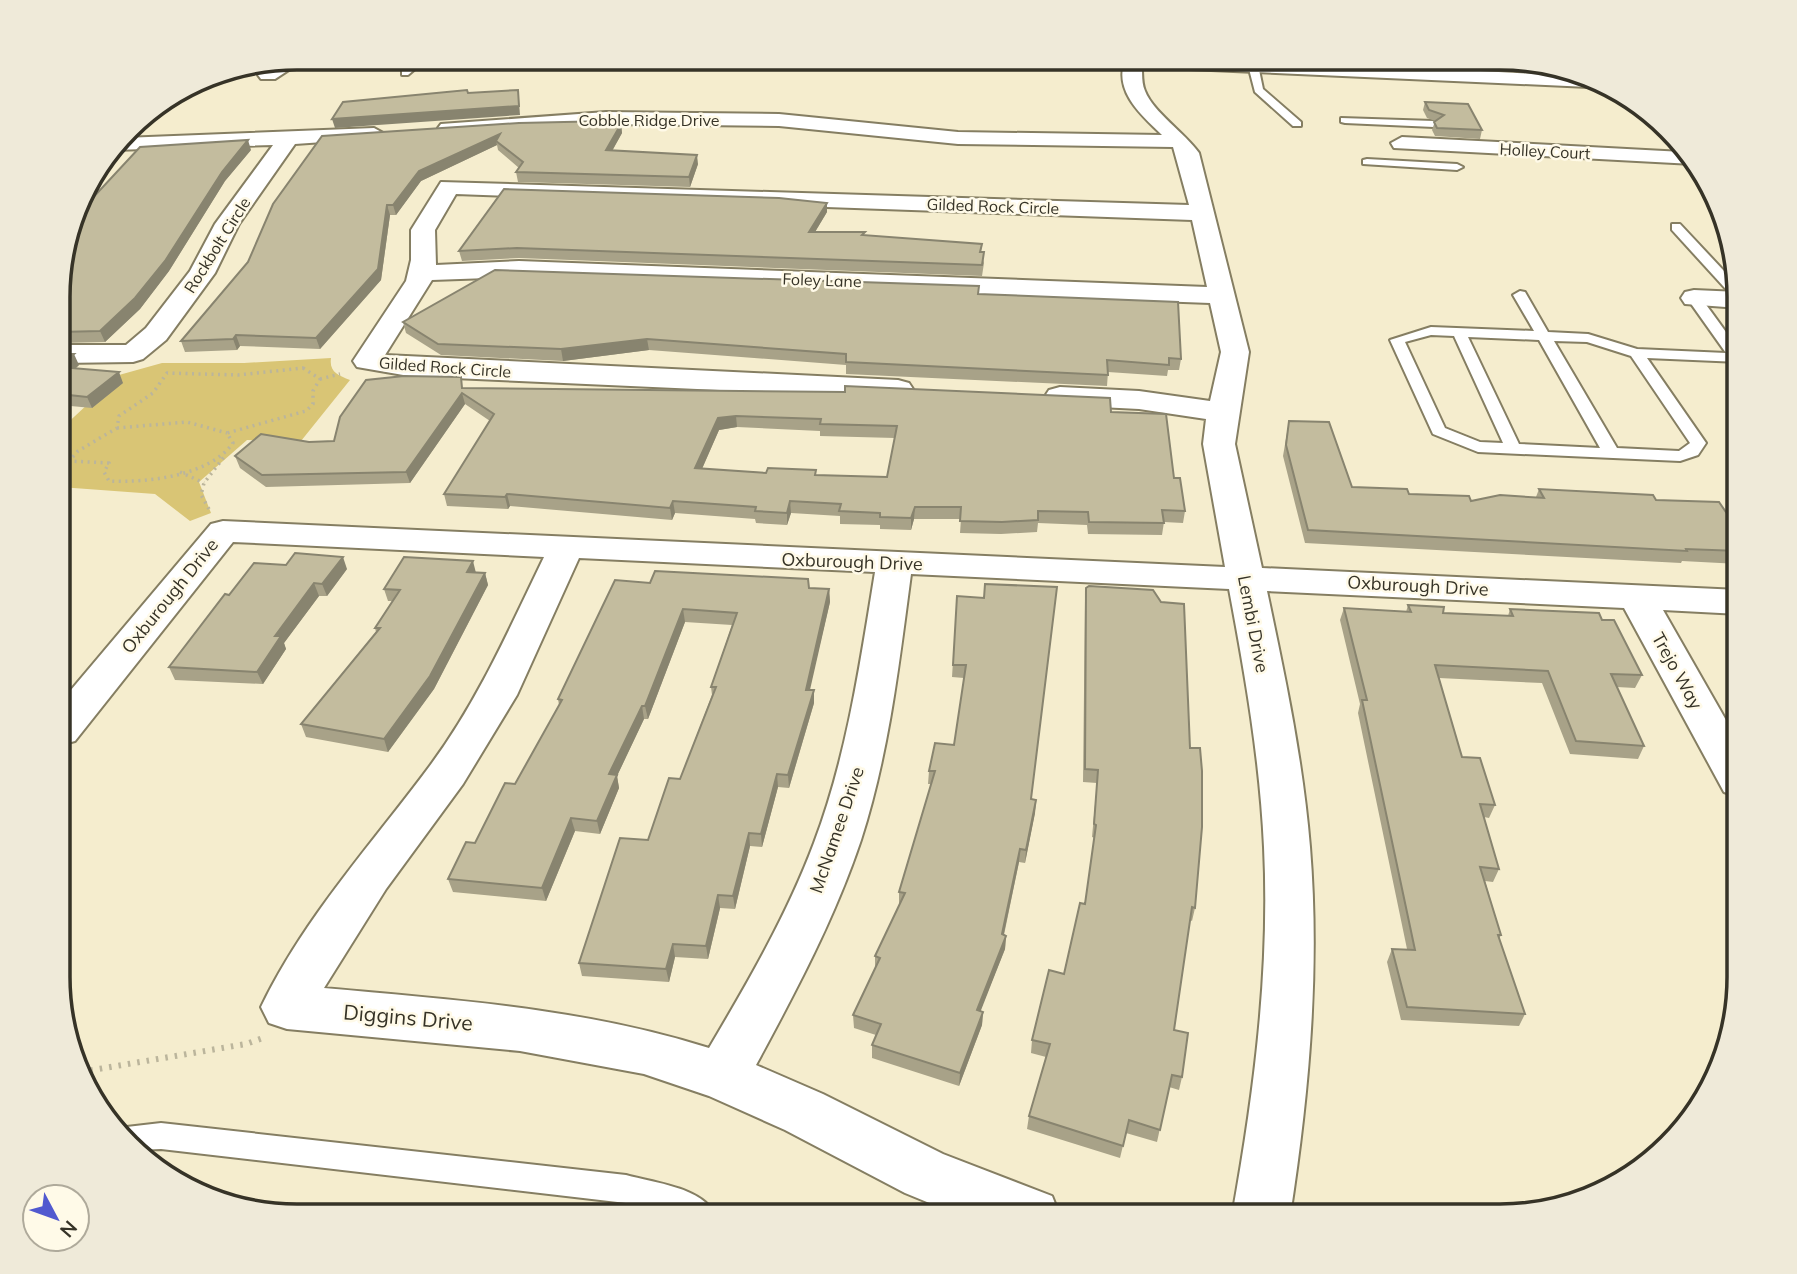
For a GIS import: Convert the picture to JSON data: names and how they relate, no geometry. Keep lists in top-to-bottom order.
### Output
{
  "streets": {
    "street": [
      "Cobble Ridge Drive",
      "Holley Court",
      "Gilded Rock Circle",
      "Rockbolt Circle",
      "Foley Lane",
      "Oxburough Drive",
      "Lembi Drive",
      "Trejo Way",
      "McNamee Drive",
      "Diggins Drive"
    ]
  },
  "crossings": [
    ["Cobble Ridge Drive", "Lembi Drive"],
    ["Gilded Rock Circle", "Foley Lane"],
    ["Gilded Rock Circle", "Lembi Drive"],
    ["Foley Lane", "Lembi Drive"],
    ["Oxburough Drive", "Lembi Drive"],
    ["Oxburough Drive", "Trejo Way"],
    ["Oxburough Drive", "McNamee Drive"],
    ["McNamee Drive", "Diggins Drive"]
  ],
  "north": "bottom right"
}
